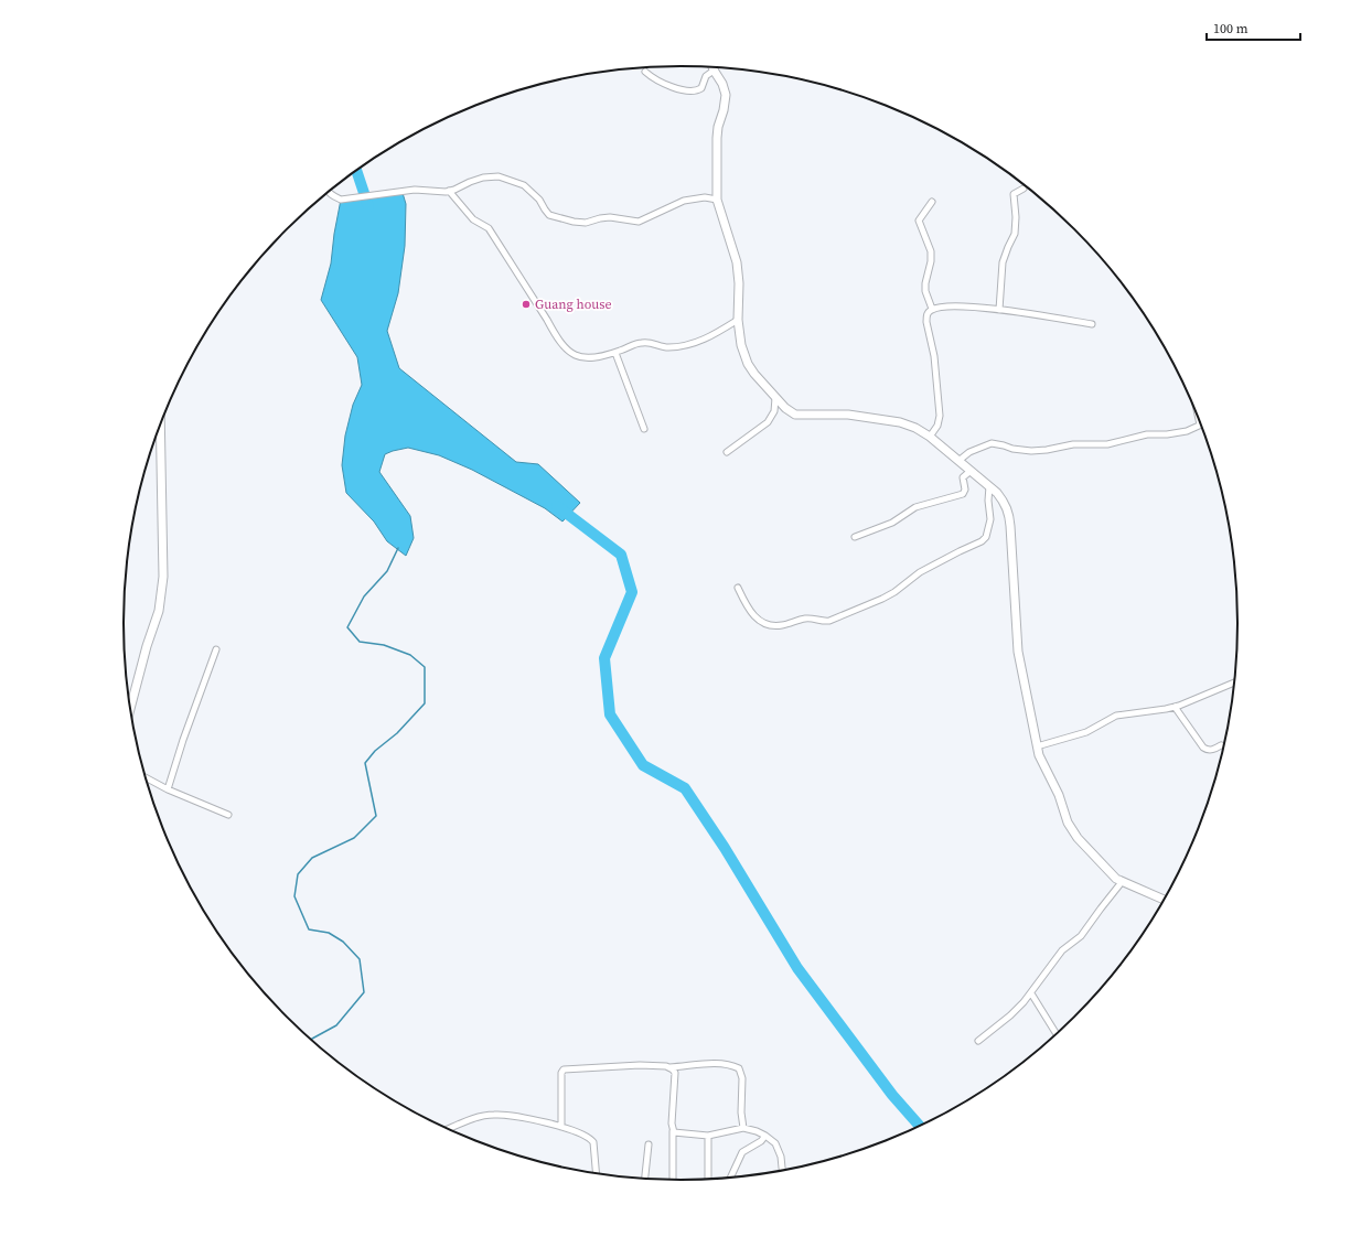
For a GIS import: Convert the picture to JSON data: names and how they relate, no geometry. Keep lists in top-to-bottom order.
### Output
{
  "places": ["Guang house"],
  "scale_bar": "100 m"
}
